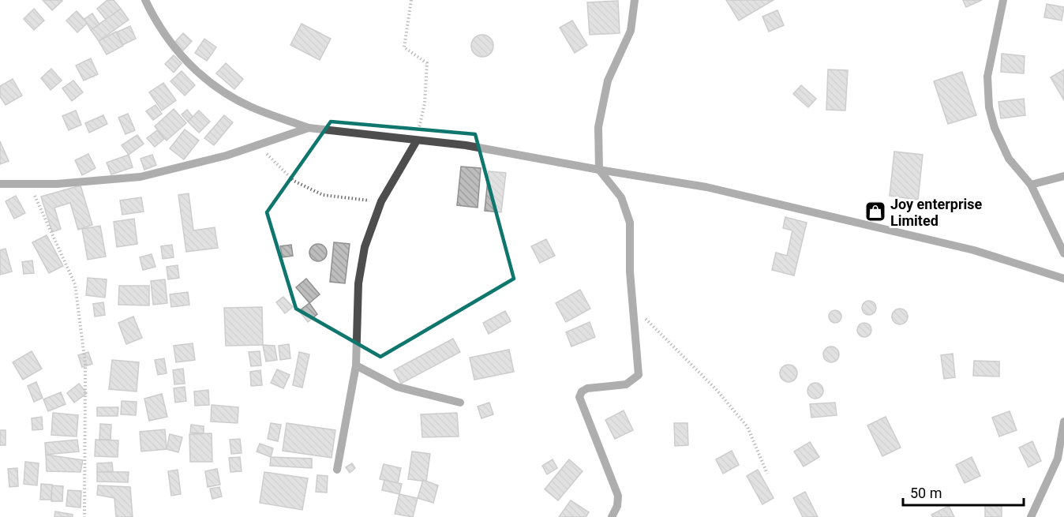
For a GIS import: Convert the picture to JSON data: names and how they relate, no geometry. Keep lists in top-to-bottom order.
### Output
{
  "places": {
    "shop": ["Joy enterprise Limited"]
  },
  "scale_bar": "50 m"
}
